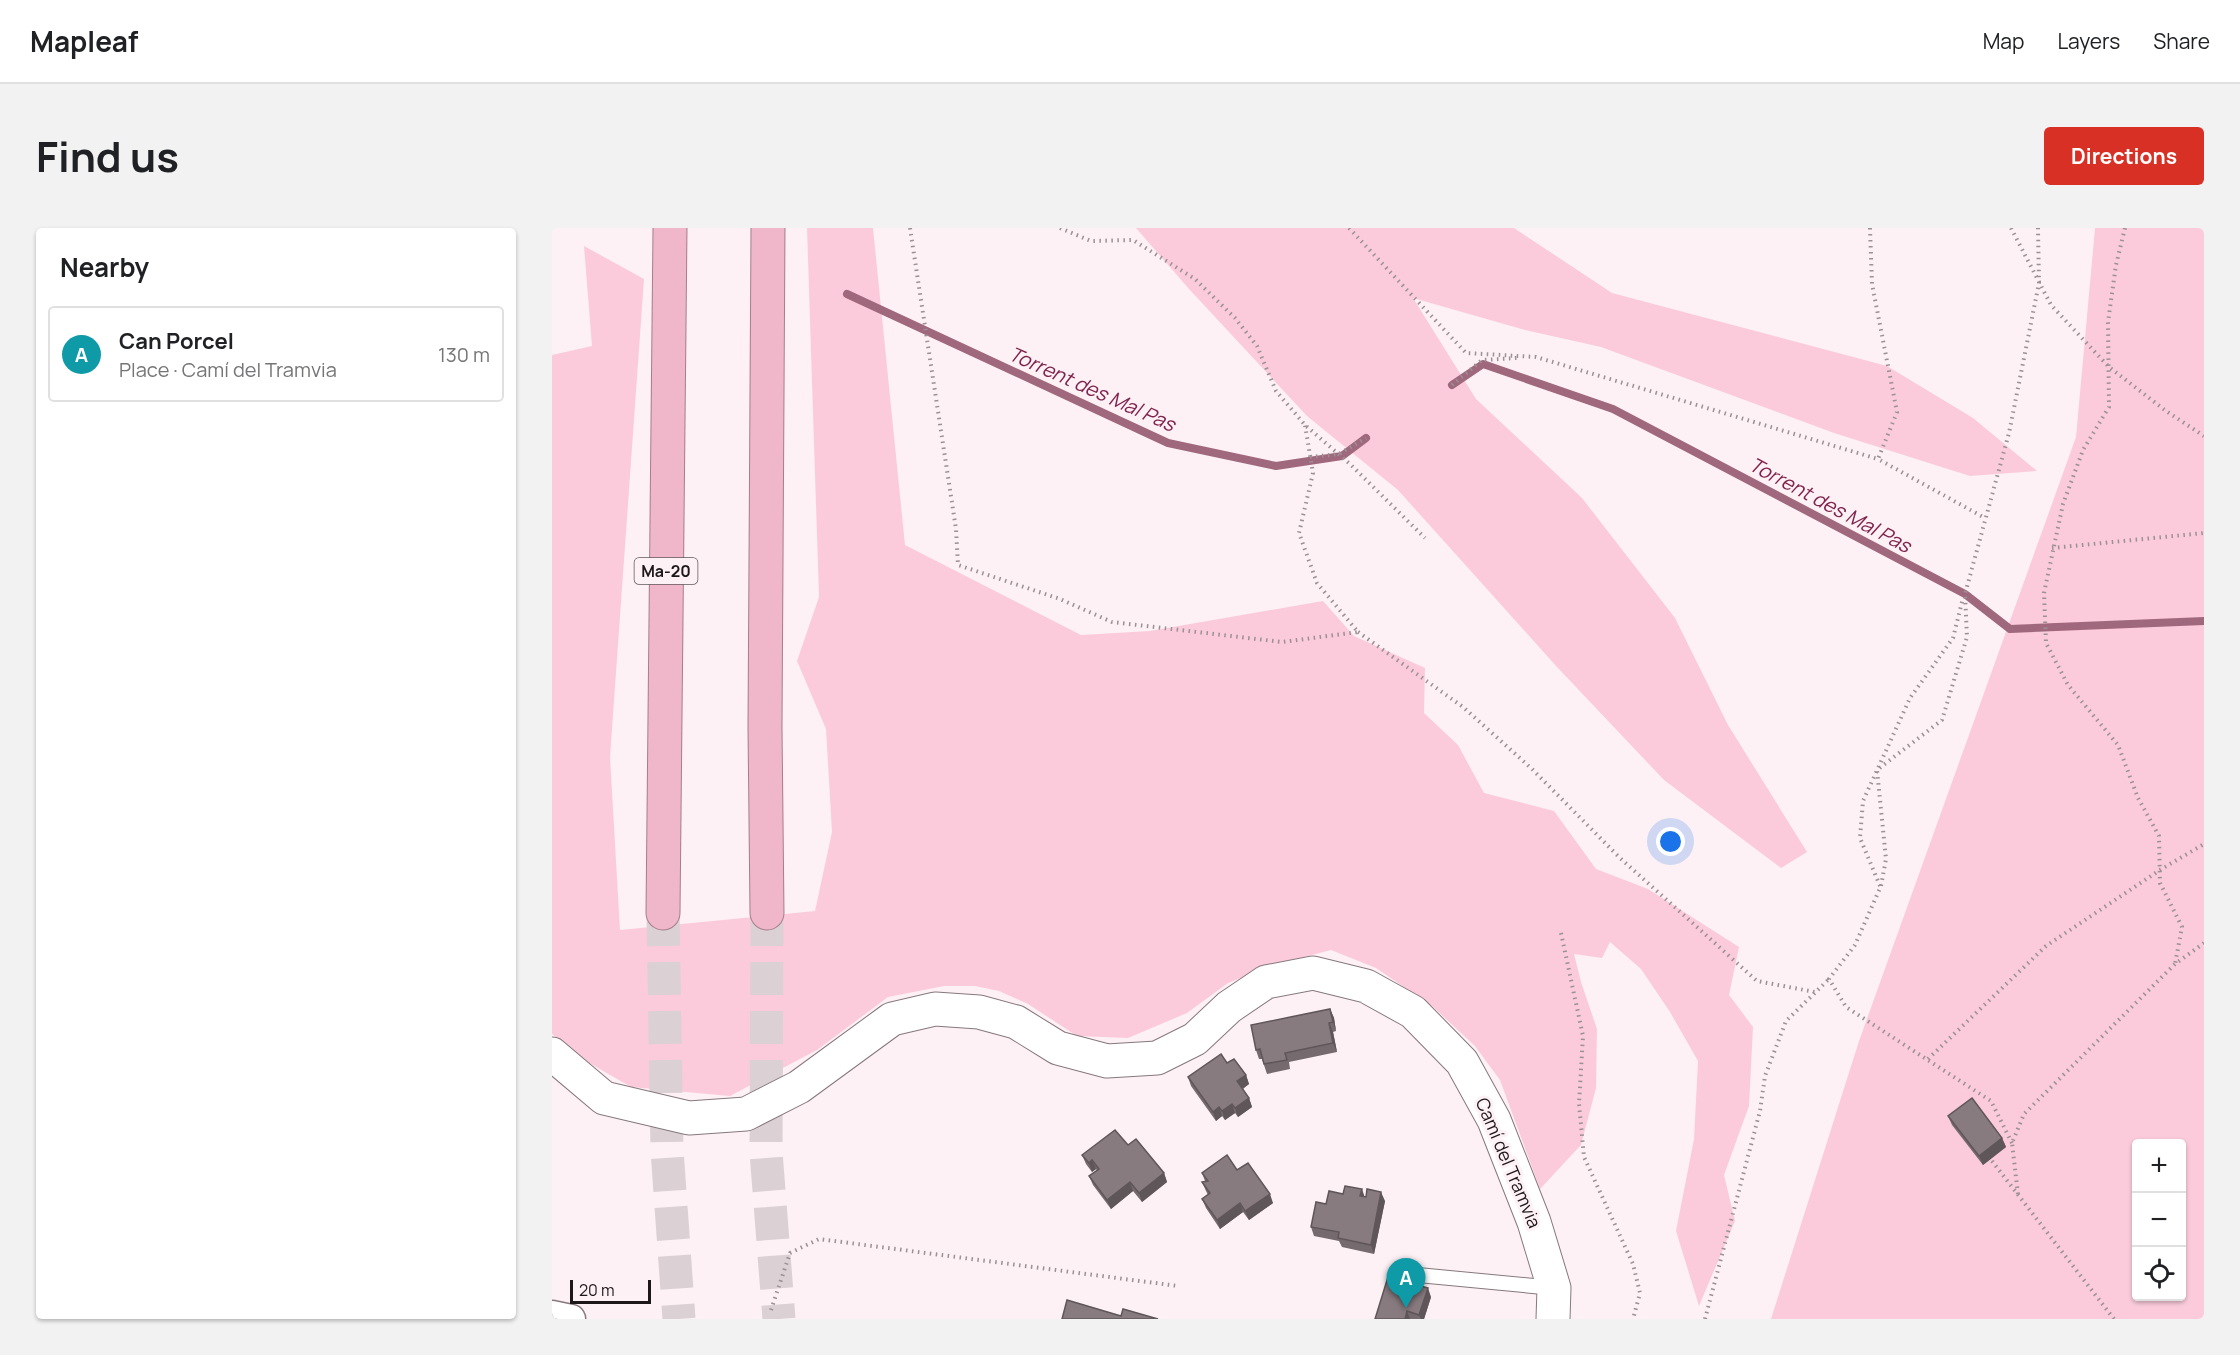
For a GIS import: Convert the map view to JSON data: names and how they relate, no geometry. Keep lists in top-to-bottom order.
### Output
{
  "streets": {
    "highway": ["Ma-20"],
    "street": ["Camí del Tramvia"]
  },
  "water": ["Torrent des Mal Pas"],
  "scale_bar": "20 m",
  "page": {
    "header": "Mapleaf",
    "nav": ["Map", "Layers", "Share"],
    "title": "Find us",
    "buttons": "Directions",
    "heading": "Nearby",
    "list": [
      {
        "mark": "A",
        "name": "Can Porcel",
        "note": "Place · Camí del Tramvia",
        "value": "130 m"
      }
    ],
    "map_buttons": ["+", "−"],
    "pins": "A",
    "scale": "20 m"
  }
}
